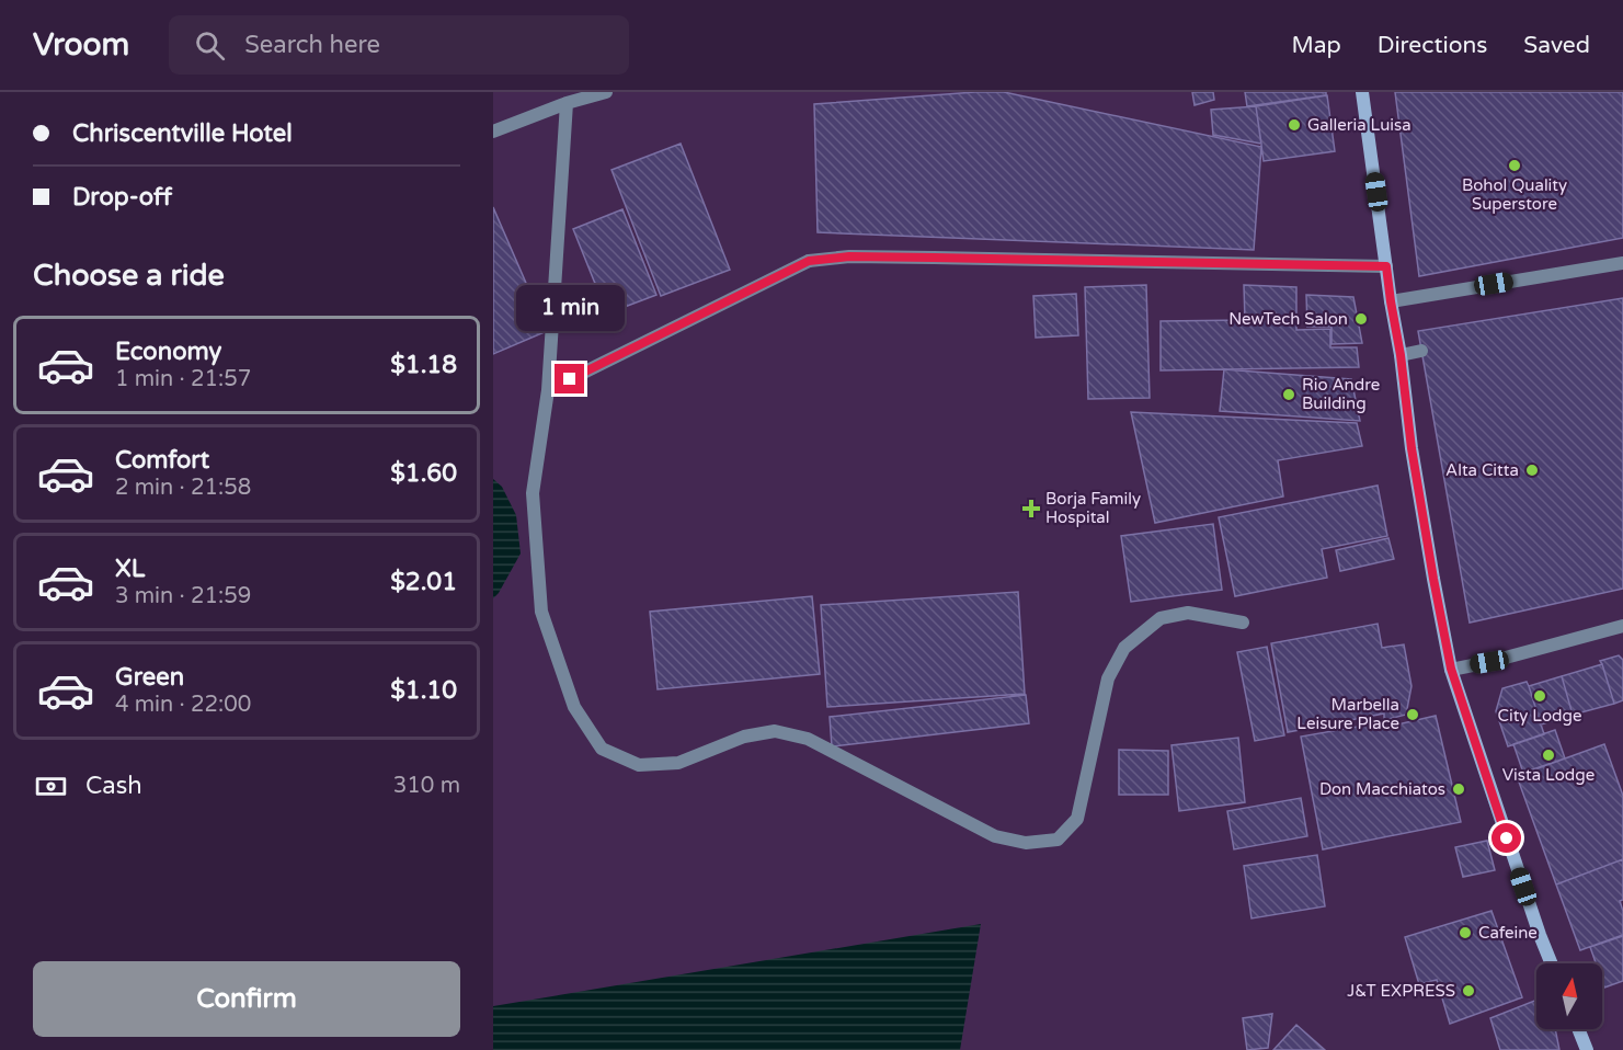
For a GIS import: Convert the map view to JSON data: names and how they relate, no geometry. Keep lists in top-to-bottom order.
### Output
{
  "places": {
    "other": [
      "Galleria Luisa",
      "Bohol Quality Superstore",
      "NewTech Salon",
      "Rio Andre Building",
      "Alta Citta",
      "City Lodge",
      "Marbella Leisure Place",
      "Vista Lodge",
      "Don Macchiatos",
      "Cafeine",
      "J&T EXPRESS"
    ],
    "health": ["Borja Family Hospital"]
  },
  "north": "top",
  "page": {
    "header": "Vroom",
    "search": "Search here",
    "nav": ["Map", "Directions", "Saved"],
    "banner": ["Chriscentville Hotel", "Drop-off"],
    "heading": "Choose a ride",
    "bubble": "1 min",
    "list": [
      {
        "name": "Economy",
        "note": "1 min · 21:57",
        "value": "$1.18"
      },
      {
        "name": "Comfort",
        "note": "2 min · 21:58",
        "value": "$1.60"
      },
      {
        "name": "XL",
        "note": "3 min · 21:59",
        "value": "$2.01"
      },
      {
        "name": "Green",
        "note": "4 min · 22:00",
        "value": "$1.10"
      }
    ],
    "pay": ["Cash", "310 m"],
    "buttons": "Confirm"
  }
}
